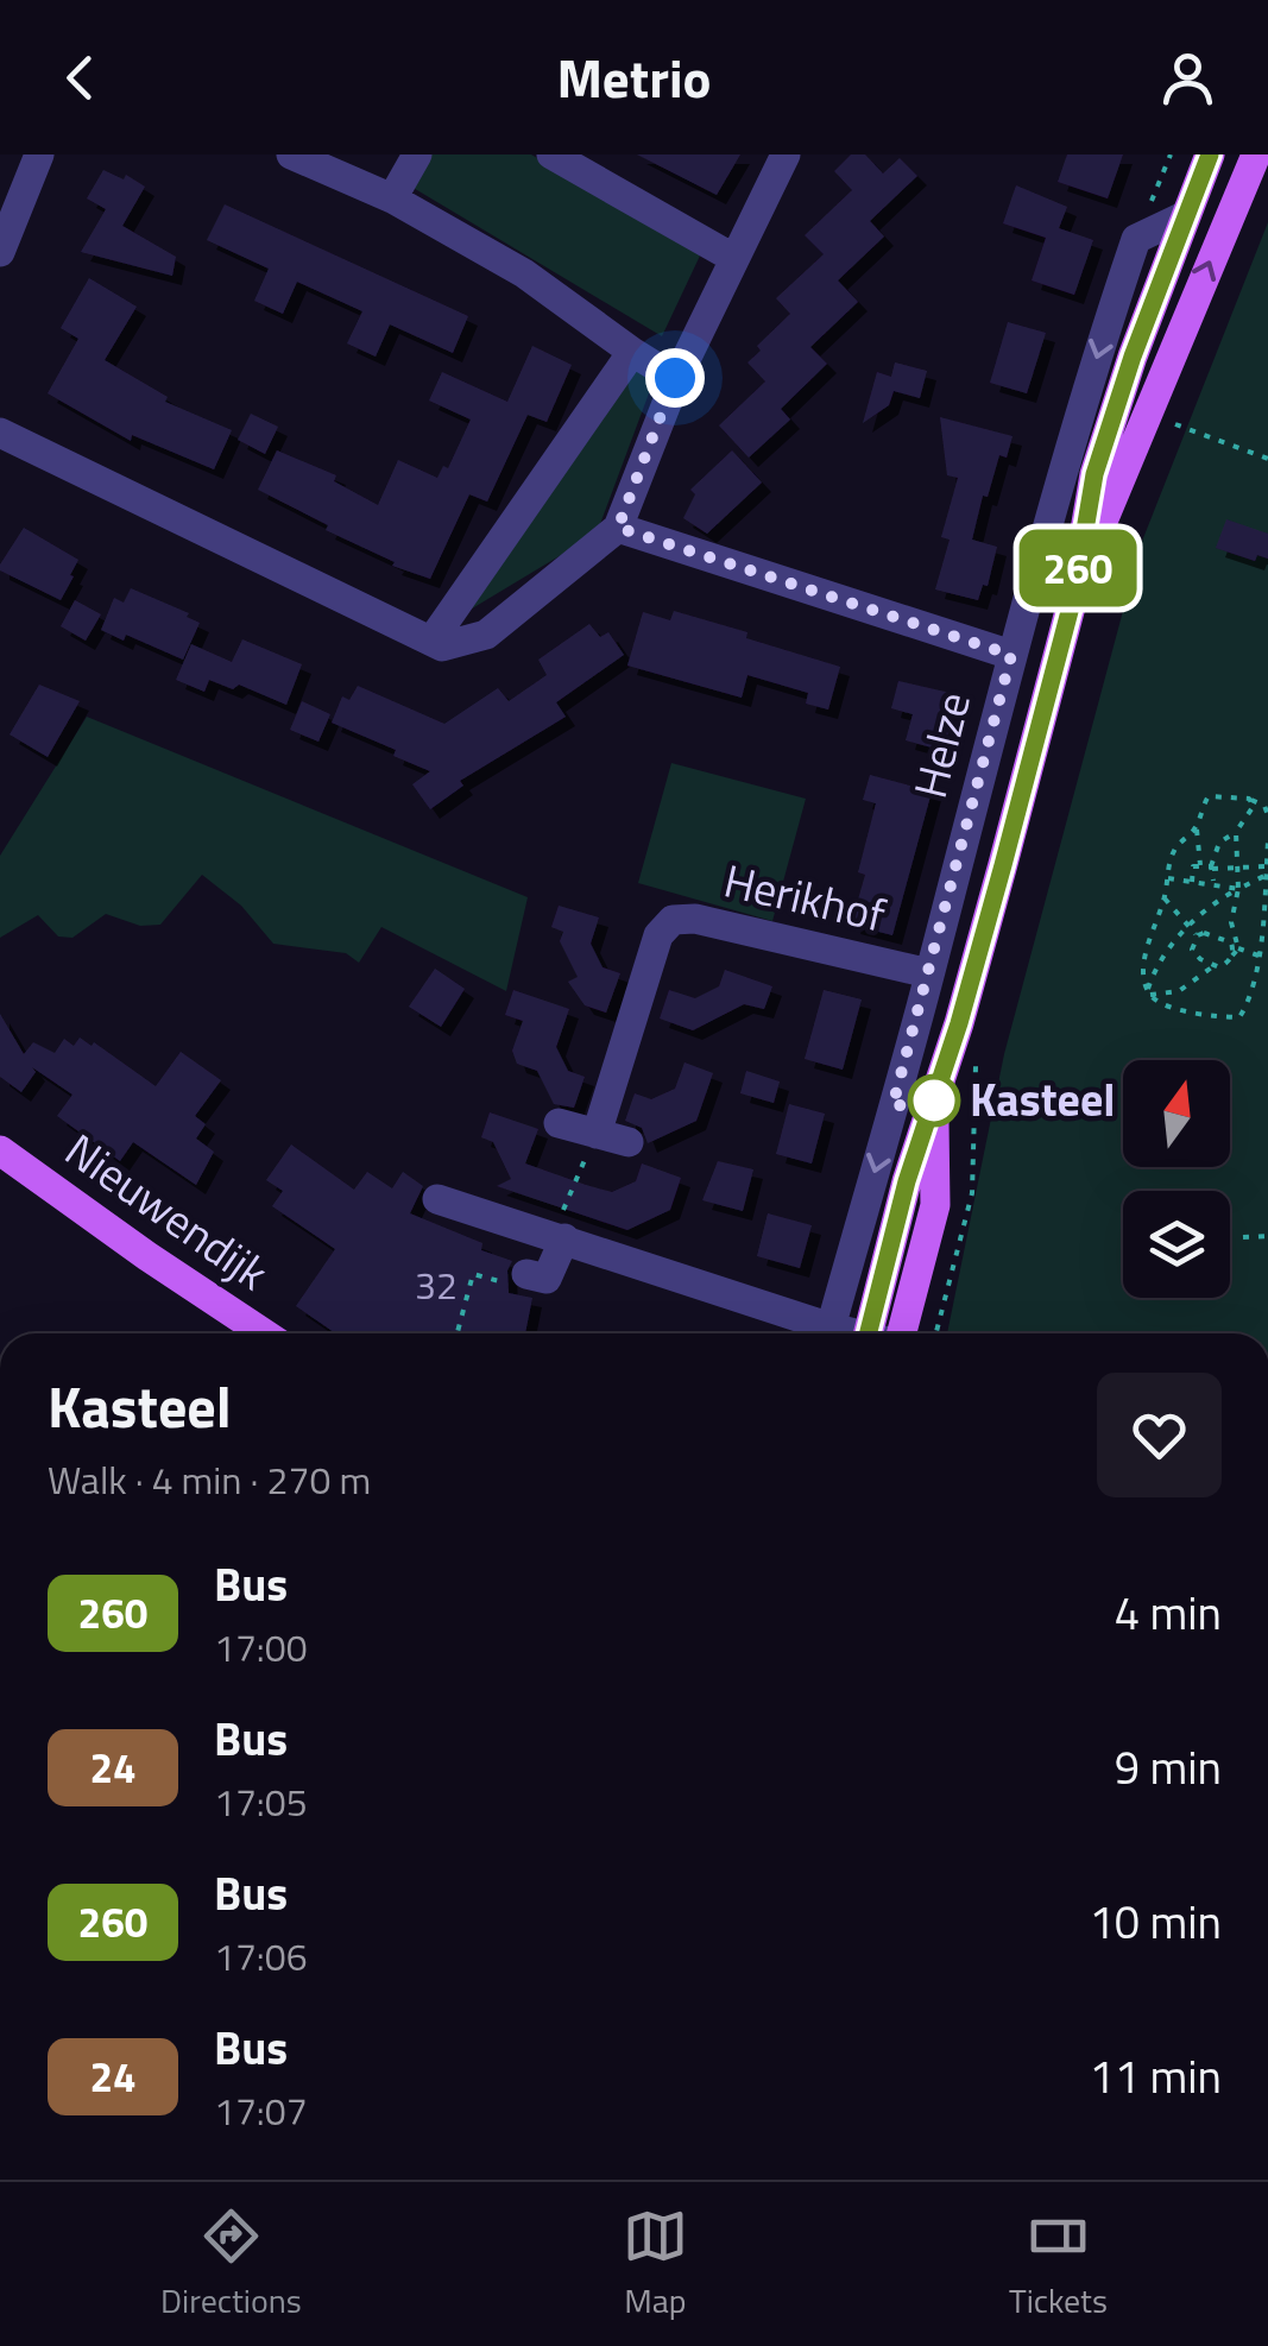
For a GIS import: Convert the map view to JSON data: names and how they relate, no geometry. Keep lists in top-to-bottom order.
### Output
{
  "streets": {
    "main road": ["Helze", "Nieuwendijk"],
    "street": ["Herikhof"]
  },
  "crossings": [
    ["Helze", "Herikhof"]
  ],
  "places": ["Kasteel"],
  "lines": ["bus line 260"],
  "house_numbers": ["32"],
  "north": "top",
  "page": {
    "header": "Metrio",
    "on_map": "260",
    "heading": ["Kasteel", "Walk · 4 min · 270 m"],
    "list": [
      {
        "mark": "260",
        "name": "Bus",
        "note": "17:00",
        "value": "4 min"
      },
      {
        "mark": "24",
        "name": "Bus",
        "note": "17:05",
        "value": "9 min"
      },
      {
        "mark": "260",
        "name": "Bus",
        "note": "17:06",
        "value": "10 min"
      },
      {
        "mark": "24",
        "name": "Bus",
        "note": "17:07",
        "value": "11 min"
      }
    ],
    "tabs": ["Directions", "Map", "Tickets"]
  }
}
